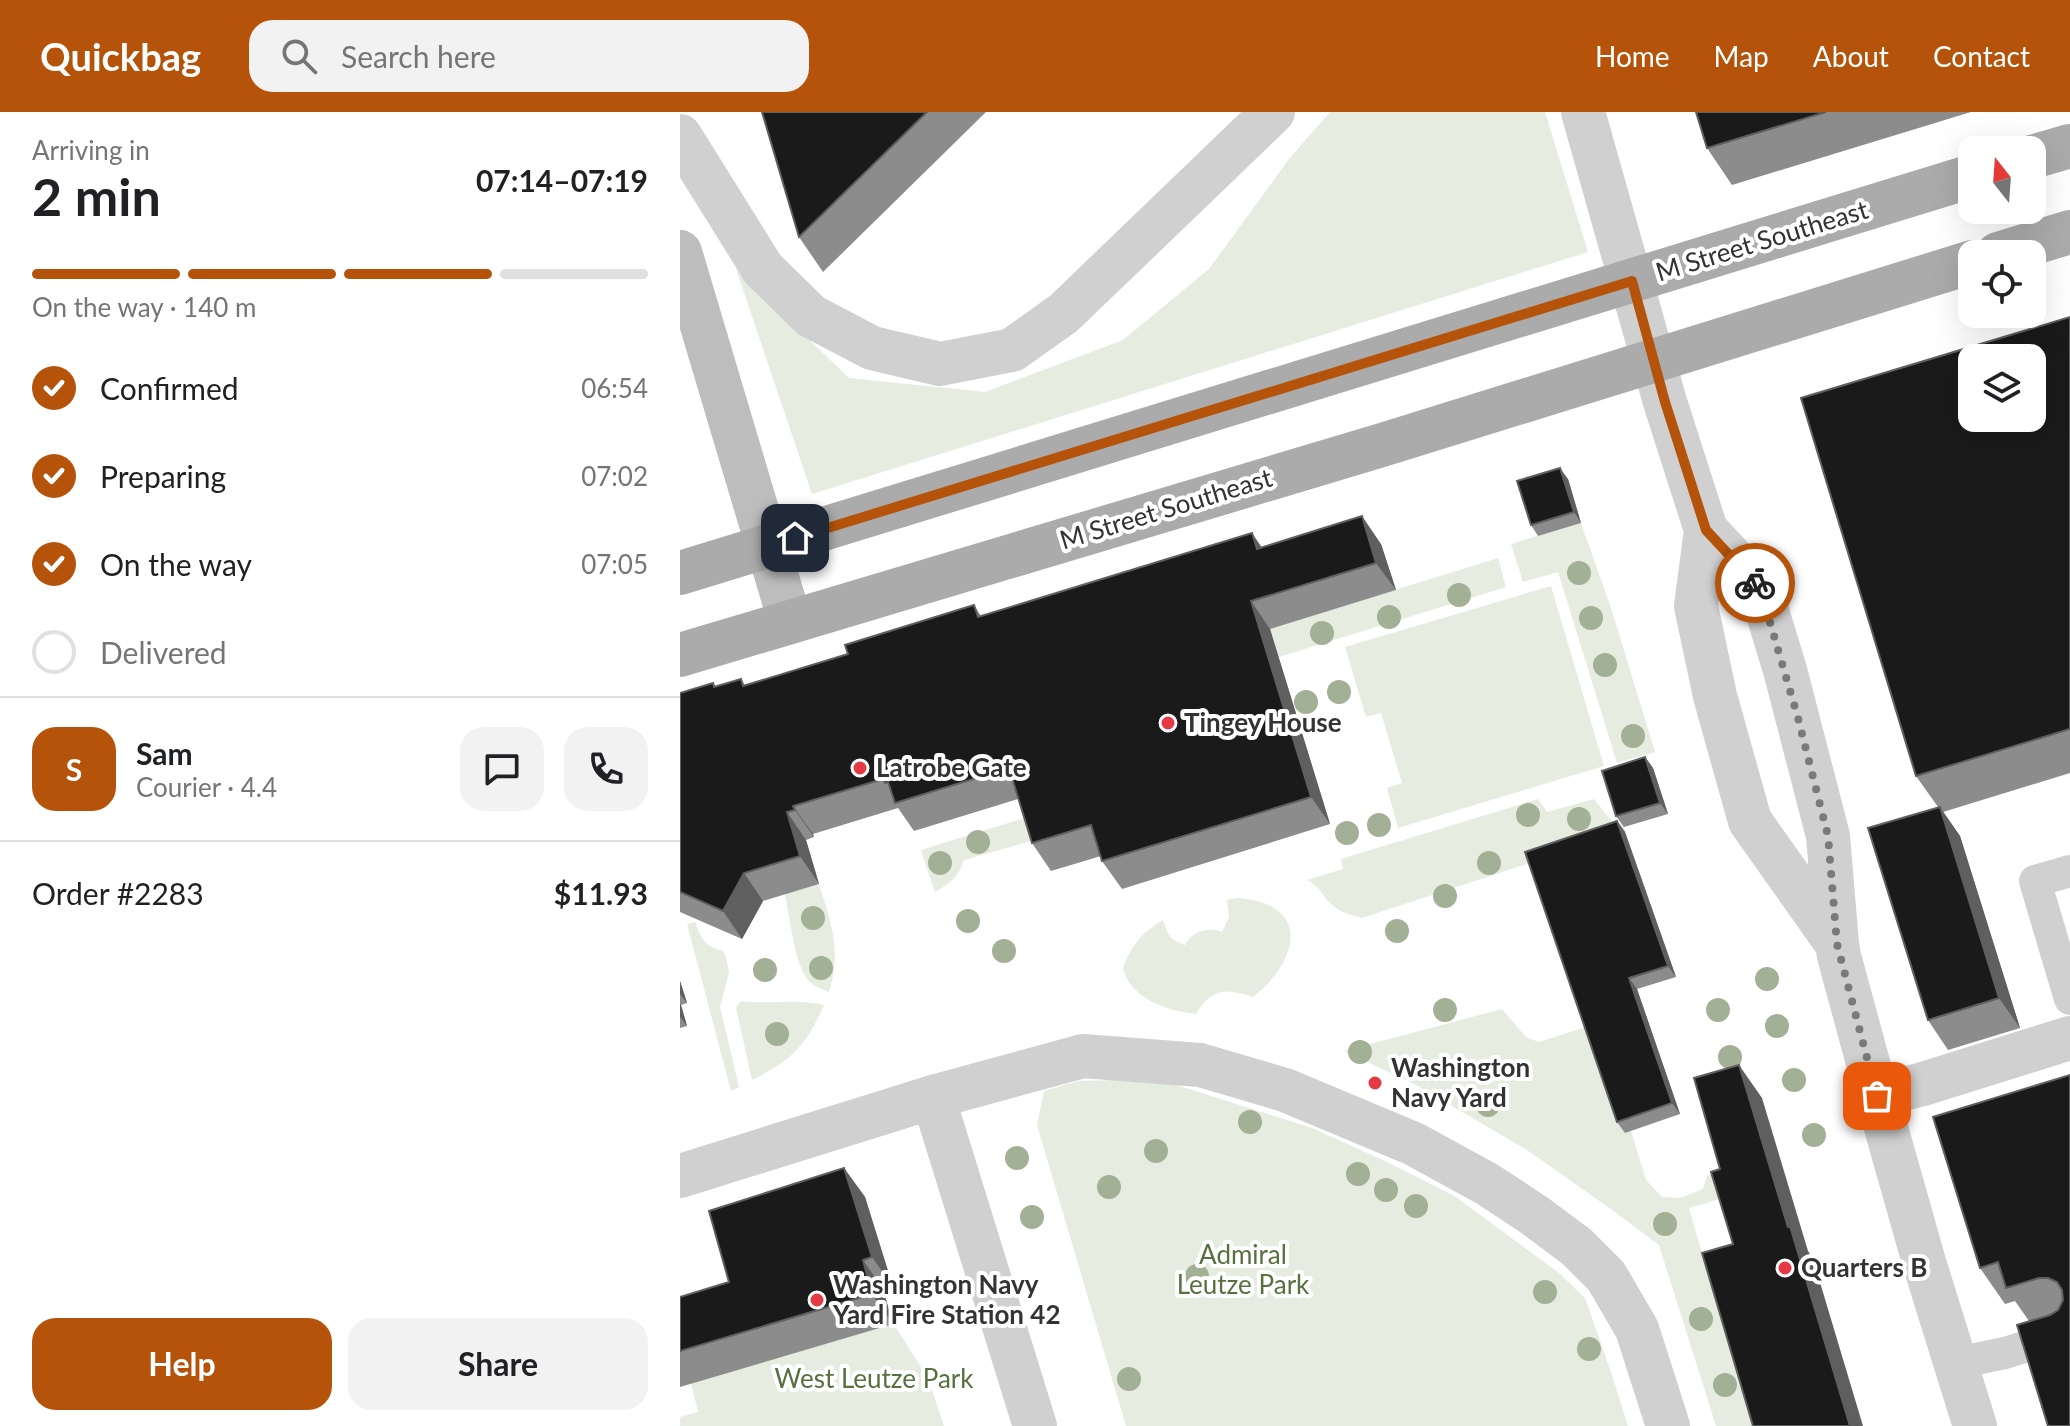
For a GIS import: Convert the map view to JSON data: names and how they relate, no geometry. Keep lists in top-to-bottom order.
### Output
{
  "streets": {
    "main road": ["M Street Southeast"]
  },
  "parks": ["Admiral Leutze Park", "West Leutze Park"],
  "places": [
    "Tingey House",
    "Latrobe Gate",
    "Washington Navy Yard",
    "Quarters B",
    "Washington Navy Yard Fire Station 42"
  ],
  "north": "top",
  "page": {
    "header": "Quickbag",
    "search": "Search here",
    "nav": [
      "Home",
      "Map",
      "About",
      "Contact"
    ],
    "heading": ["2 min", "Arriving in", "07:14–07:19"],
    "panel": [
      "Sam",
      "Courier · 4.4",
      "Order #2283",
      "$11.93"
    ],
    "bar": "On the way · 140 m",
    "list": [
      ["Confirmed", "06:54"],
      ["Preparing", "07:02"],
      ["On the way", "07:05"],
      "Delivered"
    ],
    "round": "S",
    "buttons": ["Help", "Share"]
  }
}
